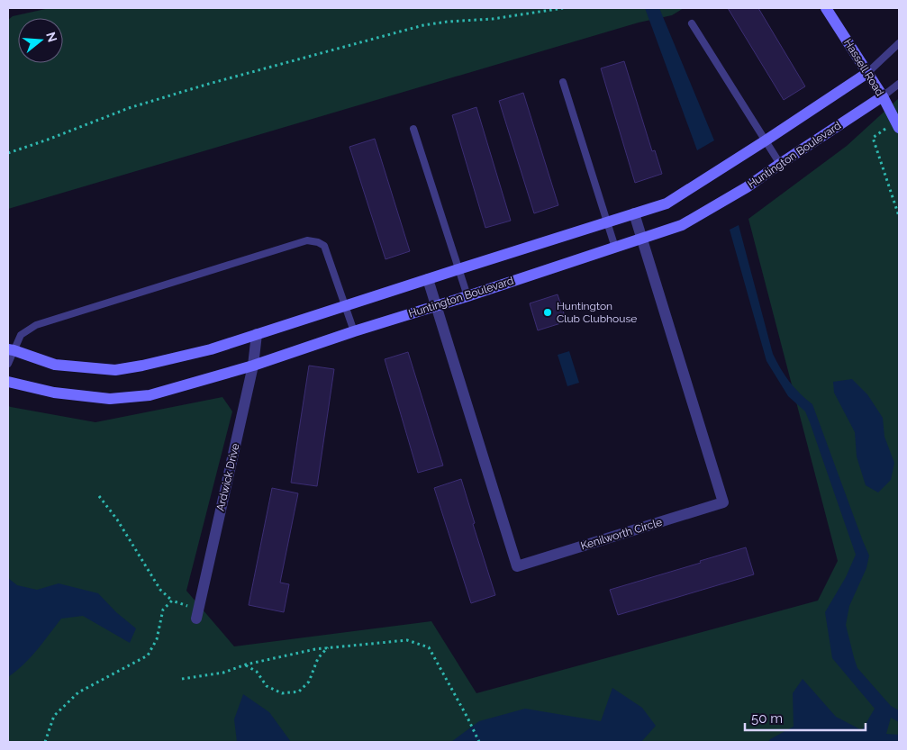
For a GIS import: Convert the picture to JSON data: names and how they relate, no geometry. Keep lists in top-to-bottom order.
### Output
{
  "streets": {
    "street": [
      "Hassell Road",
      "Huntington Boulevard",
      "Ardwick Drive",
      "Kenilworth Circle"
    ]
  },
  "crossings": [
    ["Hassell Road", "Huntington Boulevard"],
    ["Huntington Boulevard", "Ardwick Drive"],
    ["Huntington Boulevard", "Kenilworth Circle"]
  ],
  "places": ["Huntington Club Clubhouse"],
  "scale_bar": "50 m",
  "north": "right"
}
